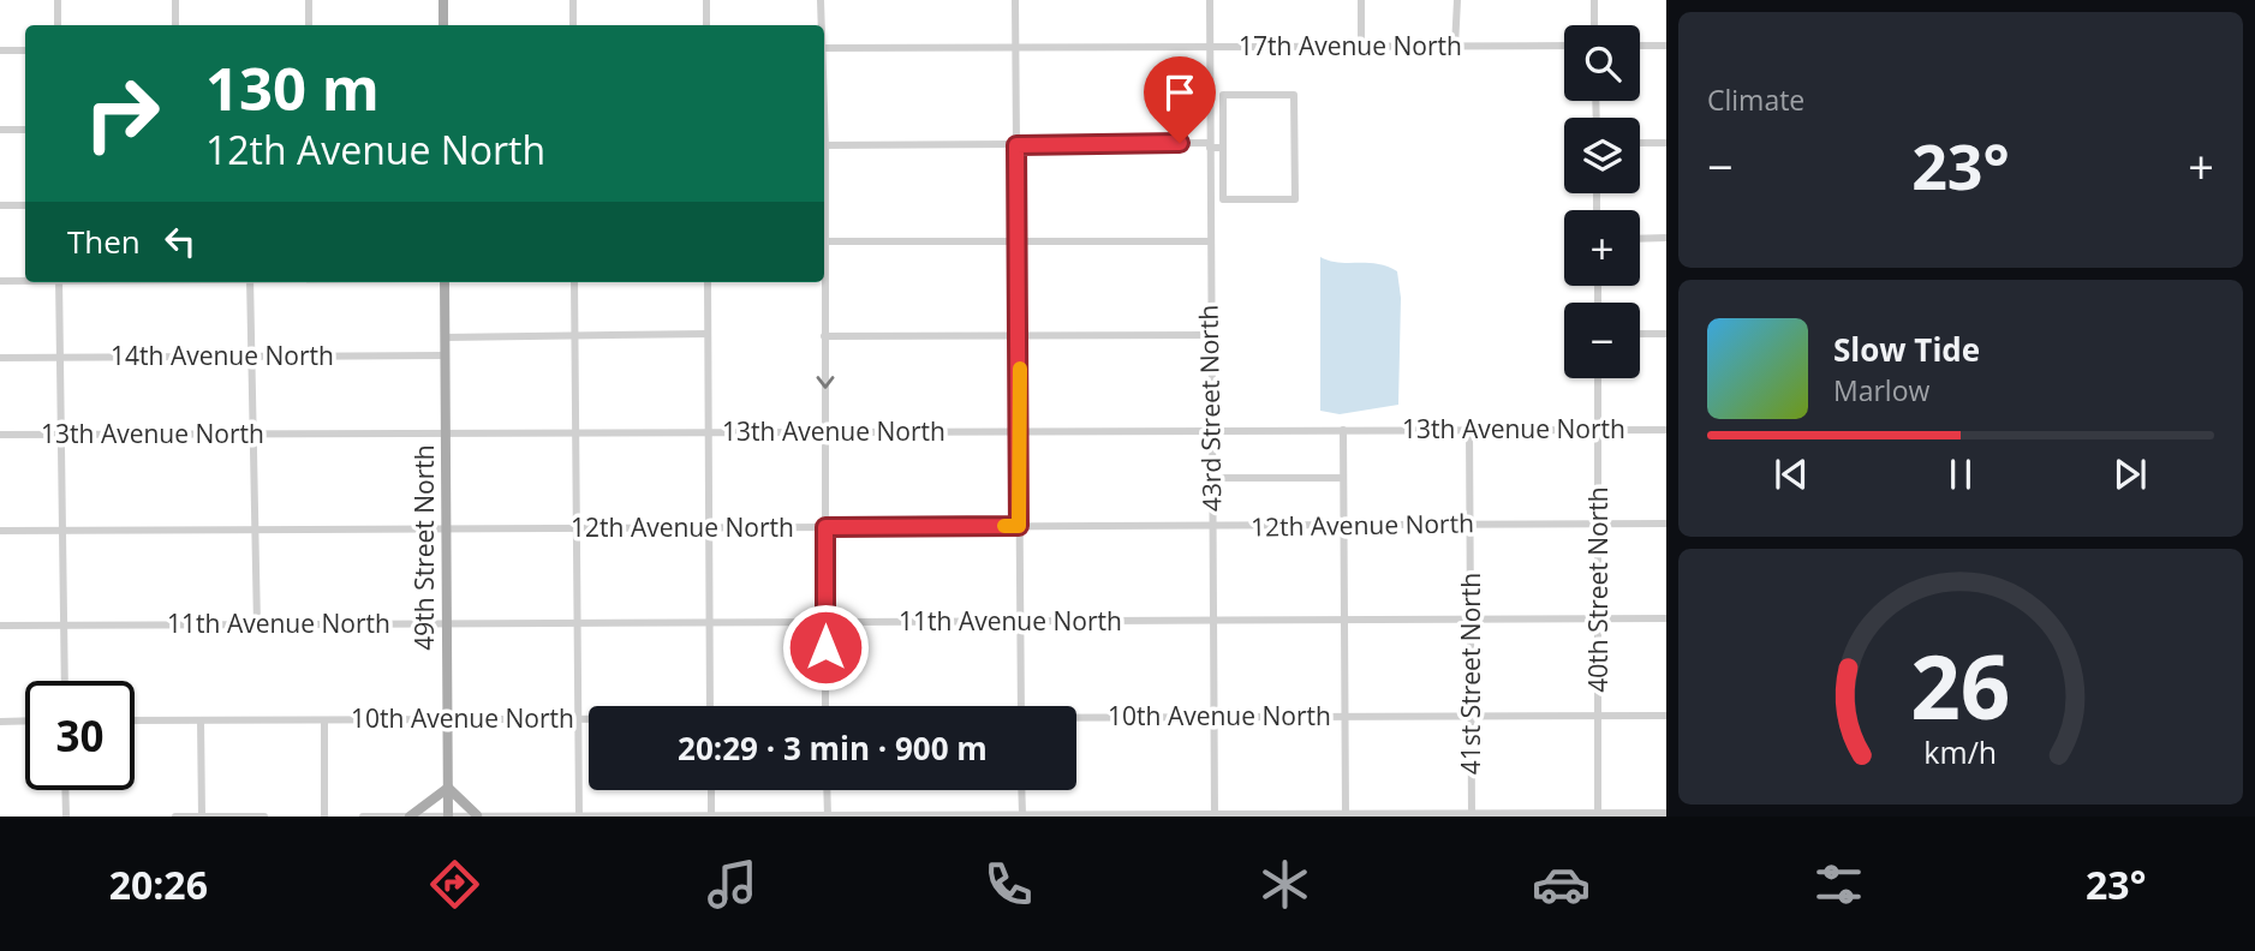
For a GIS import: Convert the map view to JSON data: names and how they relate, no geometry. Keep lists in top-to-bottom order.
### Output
{
  "streets": {
    "main road": ["49th Street North"],
    "street": [
      "17th Avenue North",
      "14th Avenue North",
      "43rd Street North",
      "13th Avenue North",
      "12th Avenue North",
      "40th Street North",
      "11th Avenue North",
      "41st Street North",
      "10th Avenue North"
    ]
  },
  "crossings": [
    ["17th Avenue North", "43rd Street North"],
    ["14th Avenue North", "49th Street North"],
    ["43rd Street North", "13th Avenue North"],
    ["43rd Street North", "12th Avenue North"],
    ["43rd Street North", "11th Avenue North"],
    ["43rd Street North", "10th Avenue North"],
    ["13th Avenue North", "49th Street North"],
    ["13th Avenue North", "40th Street North"],
    ["13th Avenue North", "41st Street North"],
    ["12th Avenue North", "49th Street North"],
    ["12th Avenue North", "40th Street North"],
    ["12th Avenue North", "41st Street North"],
    ["49th Street North", "11th Avenue North"],
    ["49th Street North", "10th Avenue North"],
    ["40th Street North", "11th Avenue North"],
    ["40th Street North", "10th Avenue North"],
    ["11th Avenue North", "41st Street North"],
    ["41st Street North", "10th Avenue North"]
  ],
  "page": {
    "tile": "Climate",
    "map_buttons": ["+", "−"],
    "turn": ["130 m", "12th Avenue North"],
    "heat": ["−", "23°", "+"],
    "then": "Then",
    "song": ["Slow Tide", "Marlow"],
    "limit": "30",
    "trip": "20:29 · 3 min · 900 m",
    "tabs": ["20:26", "23°"],
    "gauge": ["26", "km/h"]
  }
}
